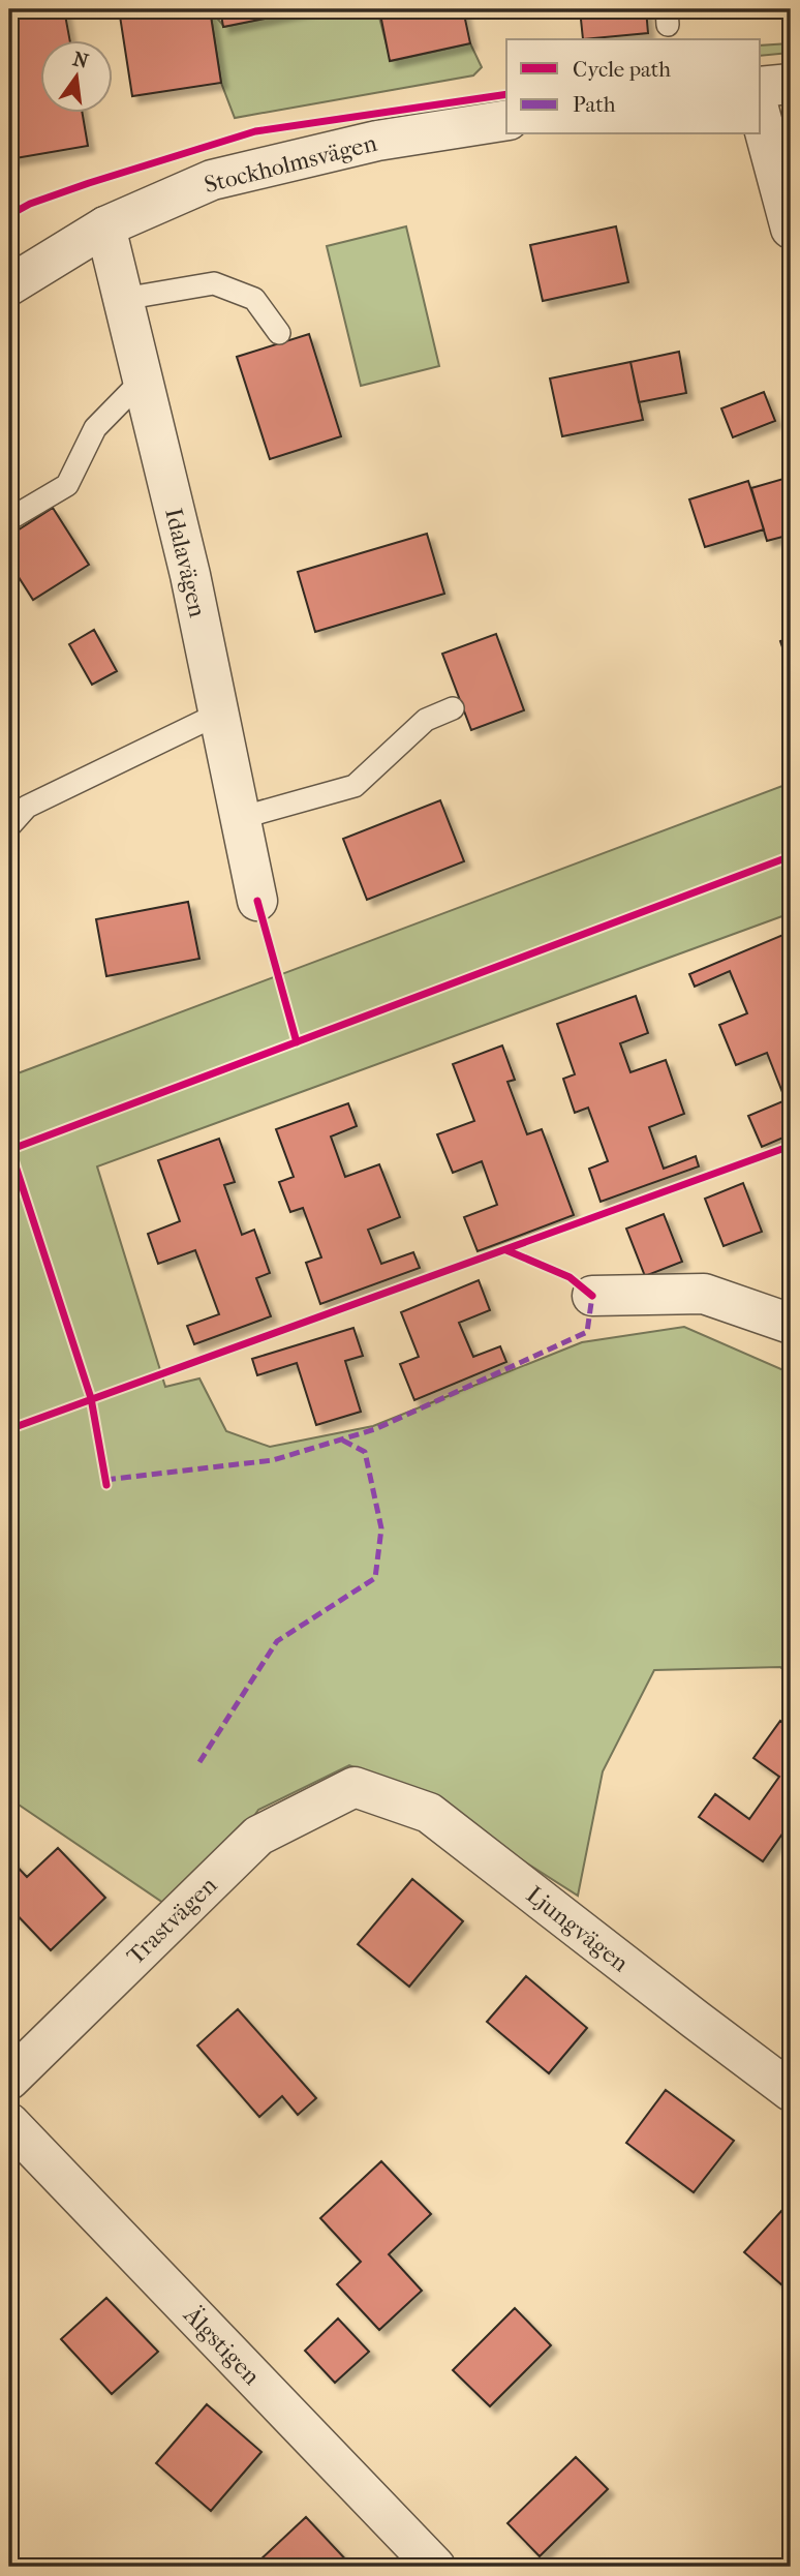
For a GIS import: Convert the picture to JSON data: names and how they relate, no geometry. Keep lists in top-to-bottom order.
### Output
{
  "streets": {
    "street": [
      "Stockholmsvägen",
      "Idalavägen",
      "Trastvägen",
      "Ljungvägen",
      "Älgstigen"
    ]
  },
  "crossings": [
    ["Stockholmsvägen", "Idalavägen"],
    ["Trastvägen", "Ljungvägen"]
  ],
  "legend": ["Cycle path", "Path"],
  "north": "top"
}
